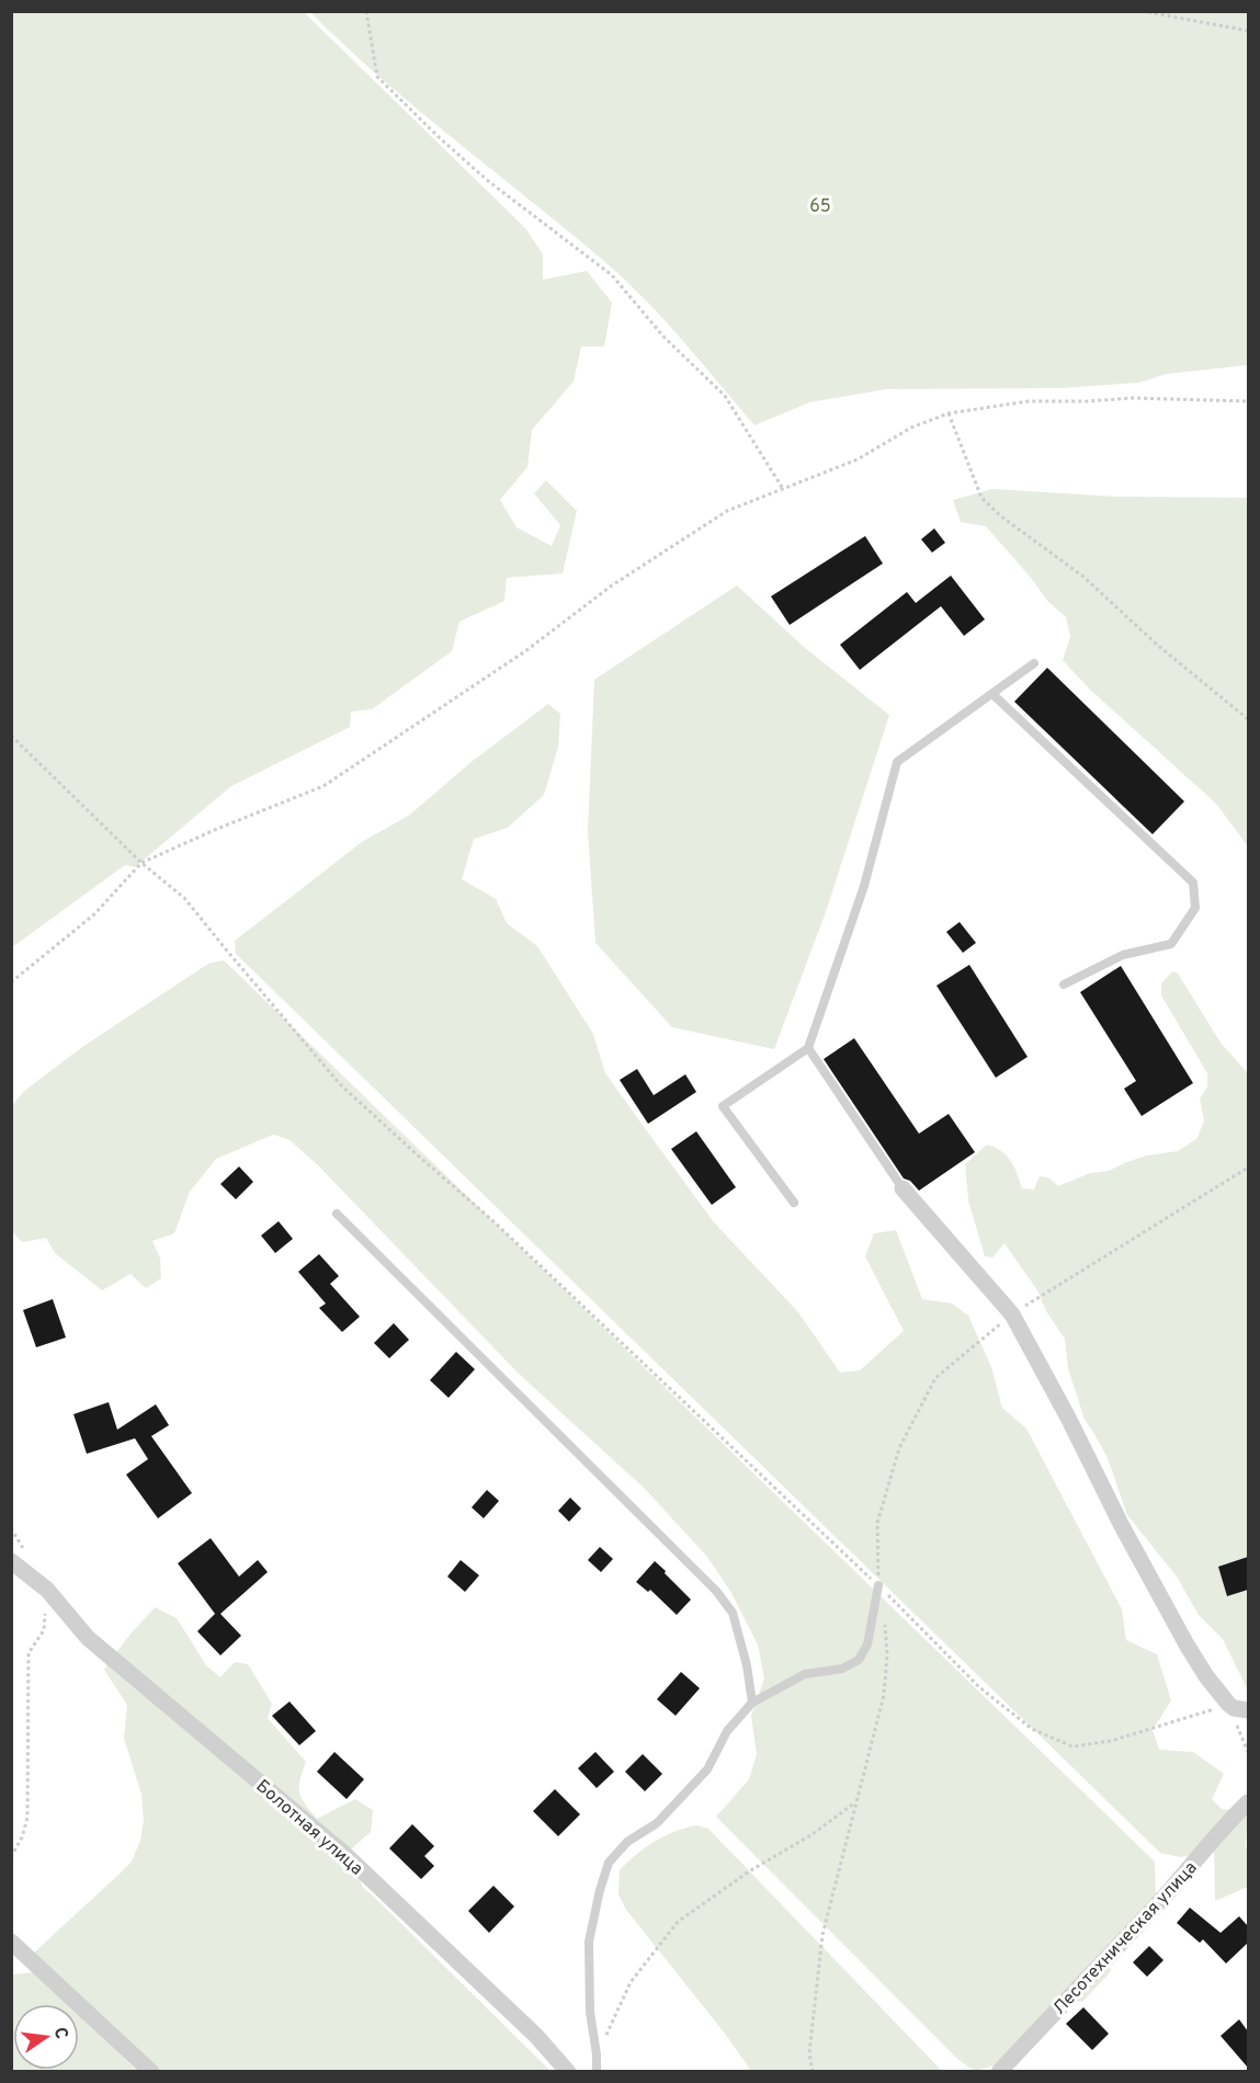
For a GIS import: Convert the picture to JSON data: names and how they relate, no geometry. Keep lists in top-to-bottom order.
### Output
{
  "streets": {
    "street": ["Болотная улица", "Лесотехническая улица"]
  },
  "parks": ["65"],
  "north": "right"
}
